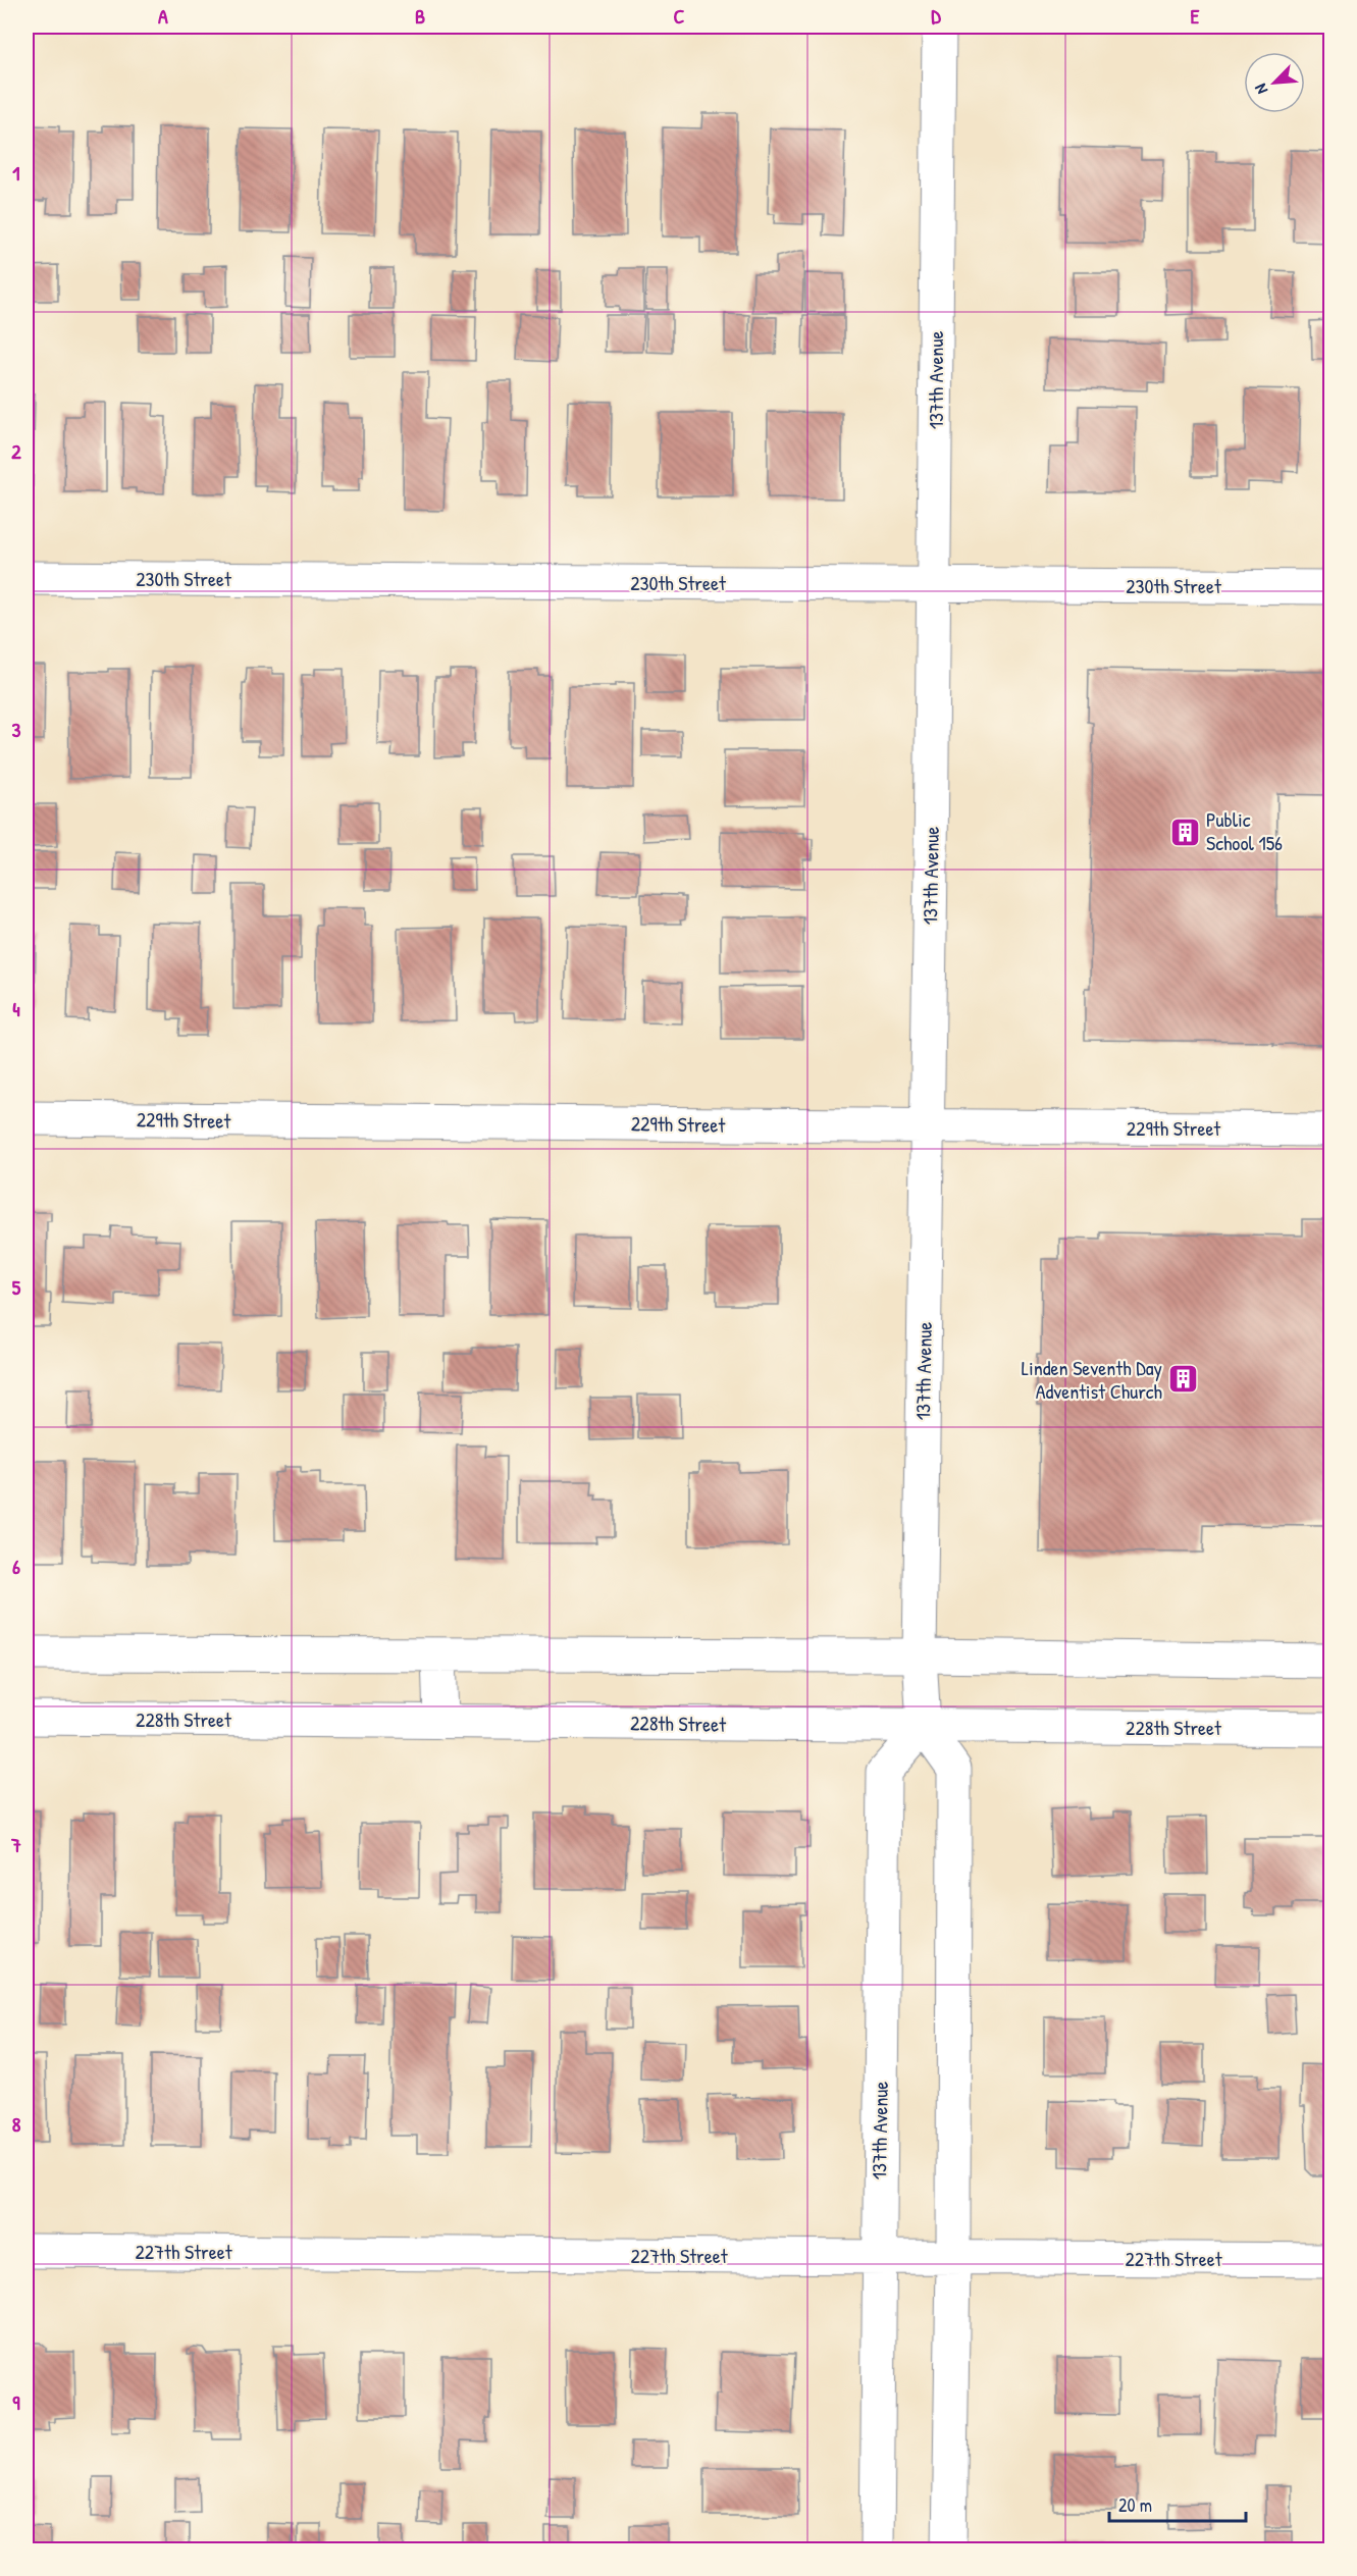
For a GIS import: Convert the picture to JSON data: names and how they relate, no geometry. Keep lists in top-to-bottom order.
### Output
{
  "streets": {
    "street": [
      "137th Avenue",
      "230th Street",
      "229th Street",
      "228th Street",
      "227th Street"
    ]
  },
  "crossings": [
    ["137th Avenue", "230th Street"],
    ["137th Avenue", "229th Street"],
    ["137th Avenue", "228th Street"],
    ["137th Avenue", "227th Street"]
  ],
  "places": {
    "building": ["Public School 156", "Linden Seventh Day Adventist Church"]
  },
  "scale_bar": "20 m",
  "north": "bottom left",
  "grid": {
    "columns": [
      "A",
      "B",
      "C",
      "D",
      "E"
    ],
    "rows": [
      "1",
      "2",
      "3",
      "4",
      "5",
      "6",
      "7",
      "8",
      "9"
    ]
  }
}
